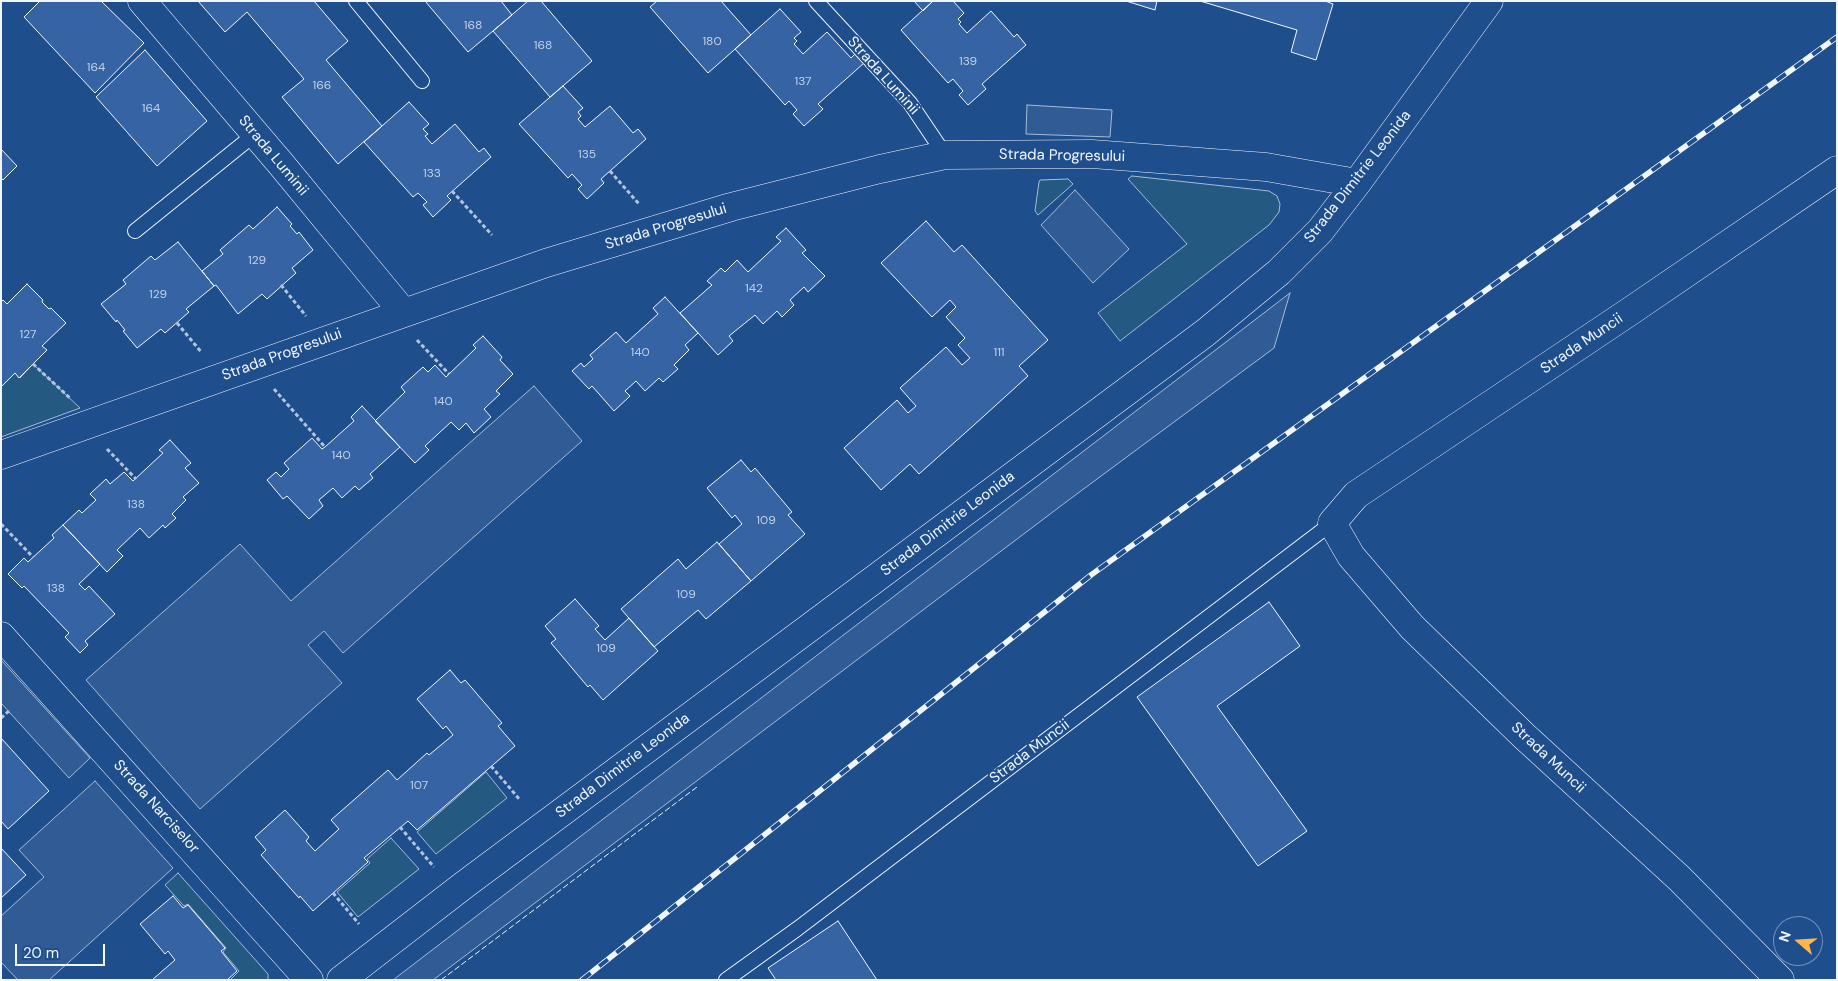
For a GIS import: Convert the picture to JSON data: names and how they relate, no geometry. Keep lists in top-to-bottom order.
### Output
{
  "streets": {
    "street": [
      "Strada Luminii",
      "Strada Progresului",
      "Strada Dimitrie Leonida",
      "Strada Muncii",
      "Strada Narciselor"
    ]
  },
  "crossings": [
    ["Strada Luminii", "Strada Progresului"],
    ["Strada Progresului", "Strada Dimitrie Leonida"]
  ],
  "house_numbers": [
    "168",
    "180",
    "168",
    "139",
    "164",
    "137",
    "166",
    "164",
    "135",
    "133",
    "129",
    "142",
    "129",
    "127",
    "140",
    "111",
    "140",
    "140",
    "138",
    "109",
    "138",
    "109",
    "109",
    "107"
  ],
  "scale_bar": "20 m",
  "north": "left"
}
